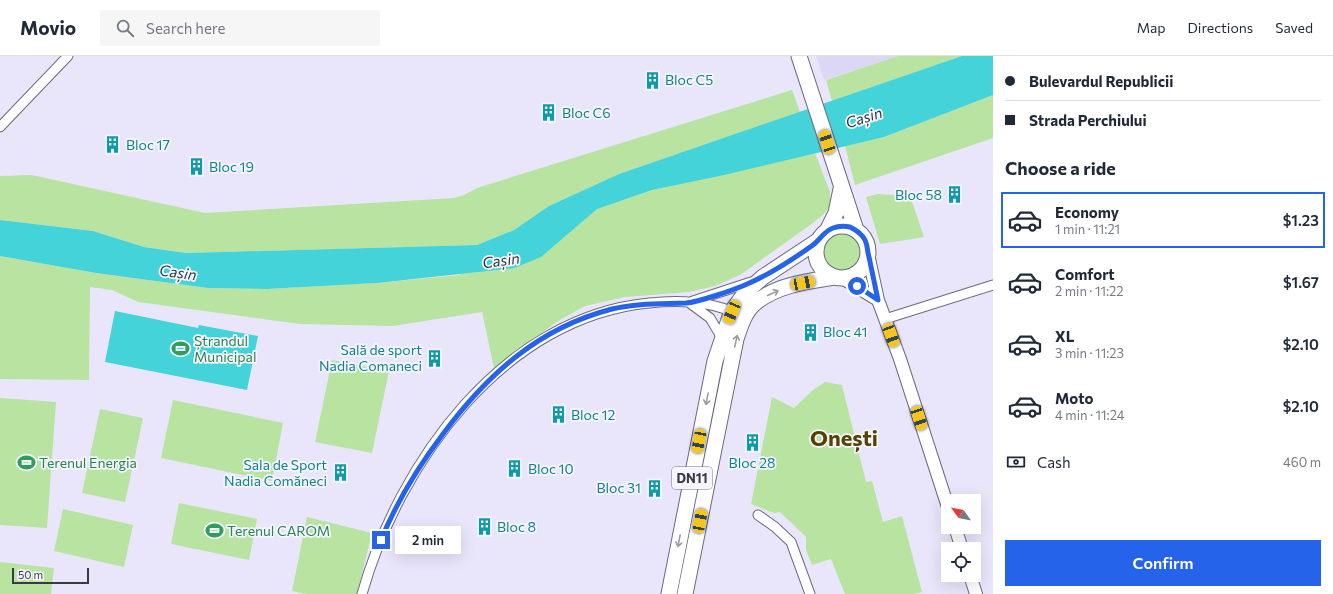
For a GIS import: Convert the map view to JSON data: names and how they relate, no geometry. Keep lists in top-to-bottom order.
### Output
{
  "streets": {
    "main road": ["DN11"]
  },
  "districts": ["Onești"],
  "water": ["Cașin"],
  "places": {
    "building": [
      "Bloc C5",
      "Bloc C6",
      "Bloc 17",
      "Bloc 19",
      "Bloc 58",
      "Bloc 41",
      "Sală de sport Nadia Comaneci",
      "Bloc 12",
      "Bloc 28",
      "Bloc 10",
      "Sala de Sport Nadia Comăneci",
      "Bloc 31",
      "Bloc 8"
    ],
    "sports": ["Ștrandul Municipal", "Terenul Energia", "Terenul CAROM"]
  },
  "scale_bar": "50 m",
  "north": "top left",
  "page": {
    "header": "Movio",
    "search": "Search here",
    "nav": ["Map", "Directions", "Saved"],
    "banner": ["Bulevardul Republicii", "Strada Perchiului"],
    "heading": "Choose a ride",
    "list": [
      {
        "name": "Economy",
        "note": "1 min · 11:21",
        "value": "$1.23"
      },
      {
        "name": "Comfort",
        "note": "2 min · 11:22",
        "value": "$1.67"
      },
      {
        "name": "XL",
        "note": "3 min · 11:23",
        "value": "$2.10"
      },
      {
        "name": "Moto",
        "note": "4 min · 11:24",
        "value": "$2.10"
      }
    ],
    "pay": ["Cash", "460 m"],
    "bubble": "2 min",
    "buttons": "Confirm",
    "scale": "50 m"
  }
}
